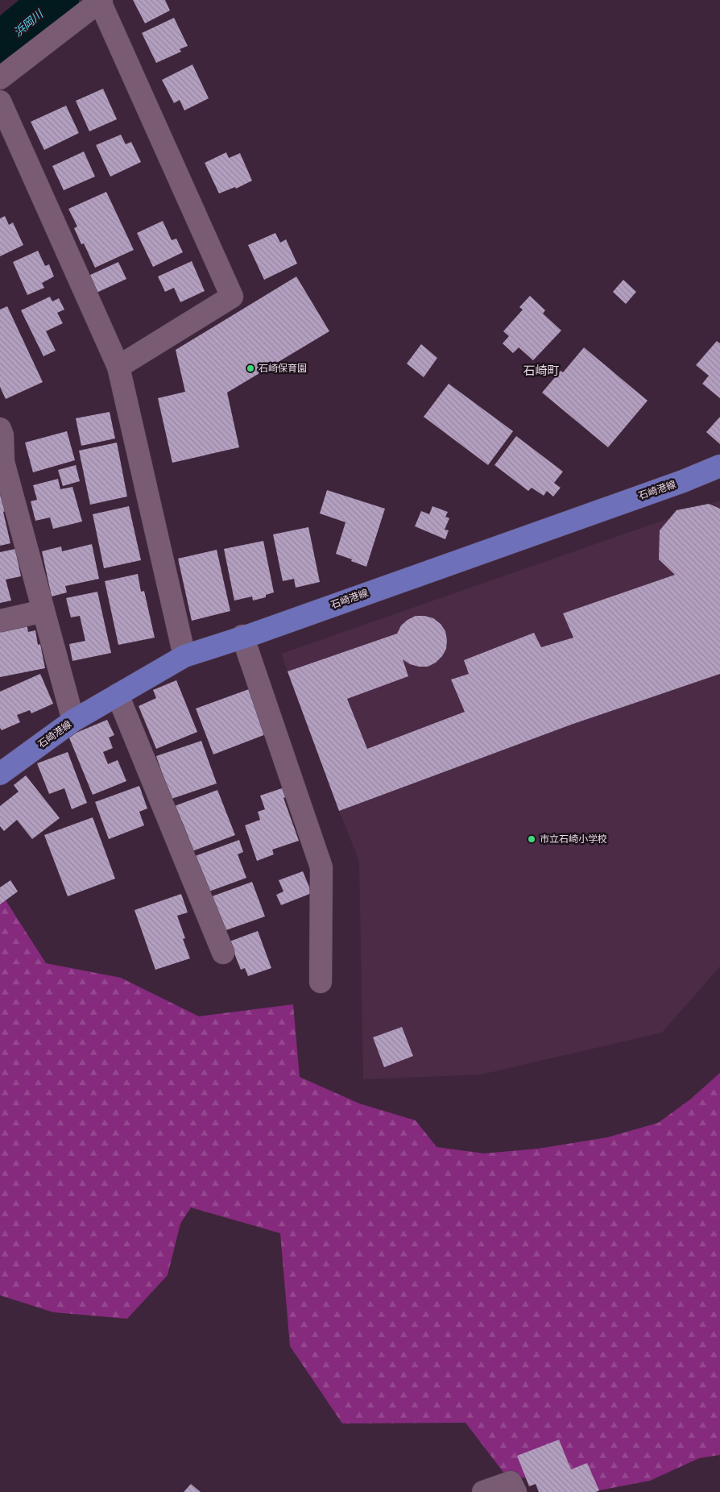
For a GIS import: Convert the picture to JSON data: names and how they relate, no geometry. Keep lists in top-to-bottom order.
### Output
{
  "streets": {
    "main road": ["石崎港線"]
  },
  "districts": ["石崎町"],
  "water": ["浜岡川"],
  "places": ["石崎保育園", "市立石崎小学校"]
}
